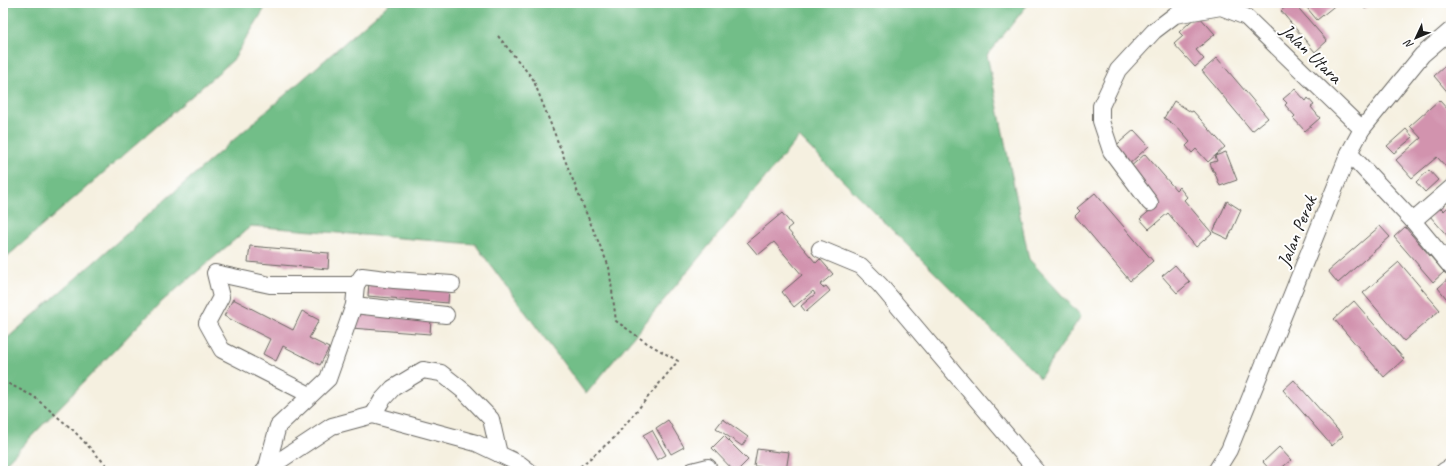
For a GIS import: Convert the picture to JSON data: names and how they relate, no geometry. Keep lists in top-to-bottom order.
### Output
{
  "streets": {
    "street": ["Jalan Utara", "Jalan Perak"]
  },
  "crossings": [
    ["Jalan Utara", "Jalan Perak"]
  ],
  "north": "bottom left"
}
